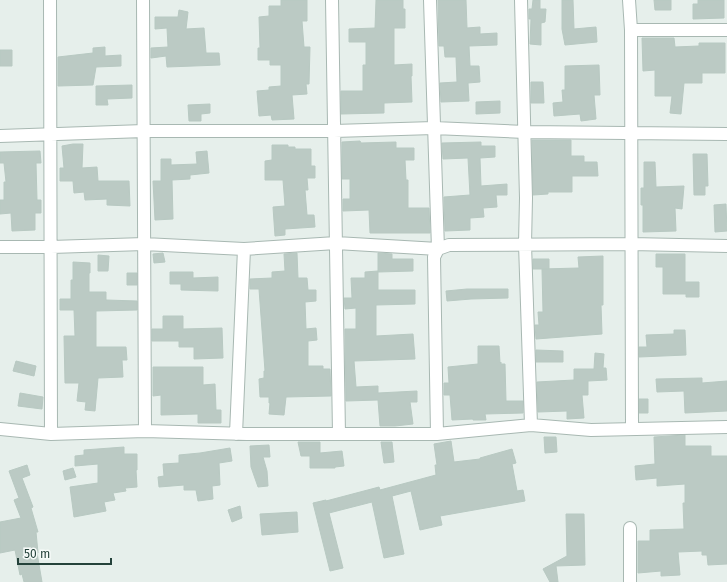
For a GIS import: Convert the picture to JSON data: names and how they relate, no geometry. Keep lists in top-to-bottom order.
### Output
{
  "scale_bar": "50 m"
}
